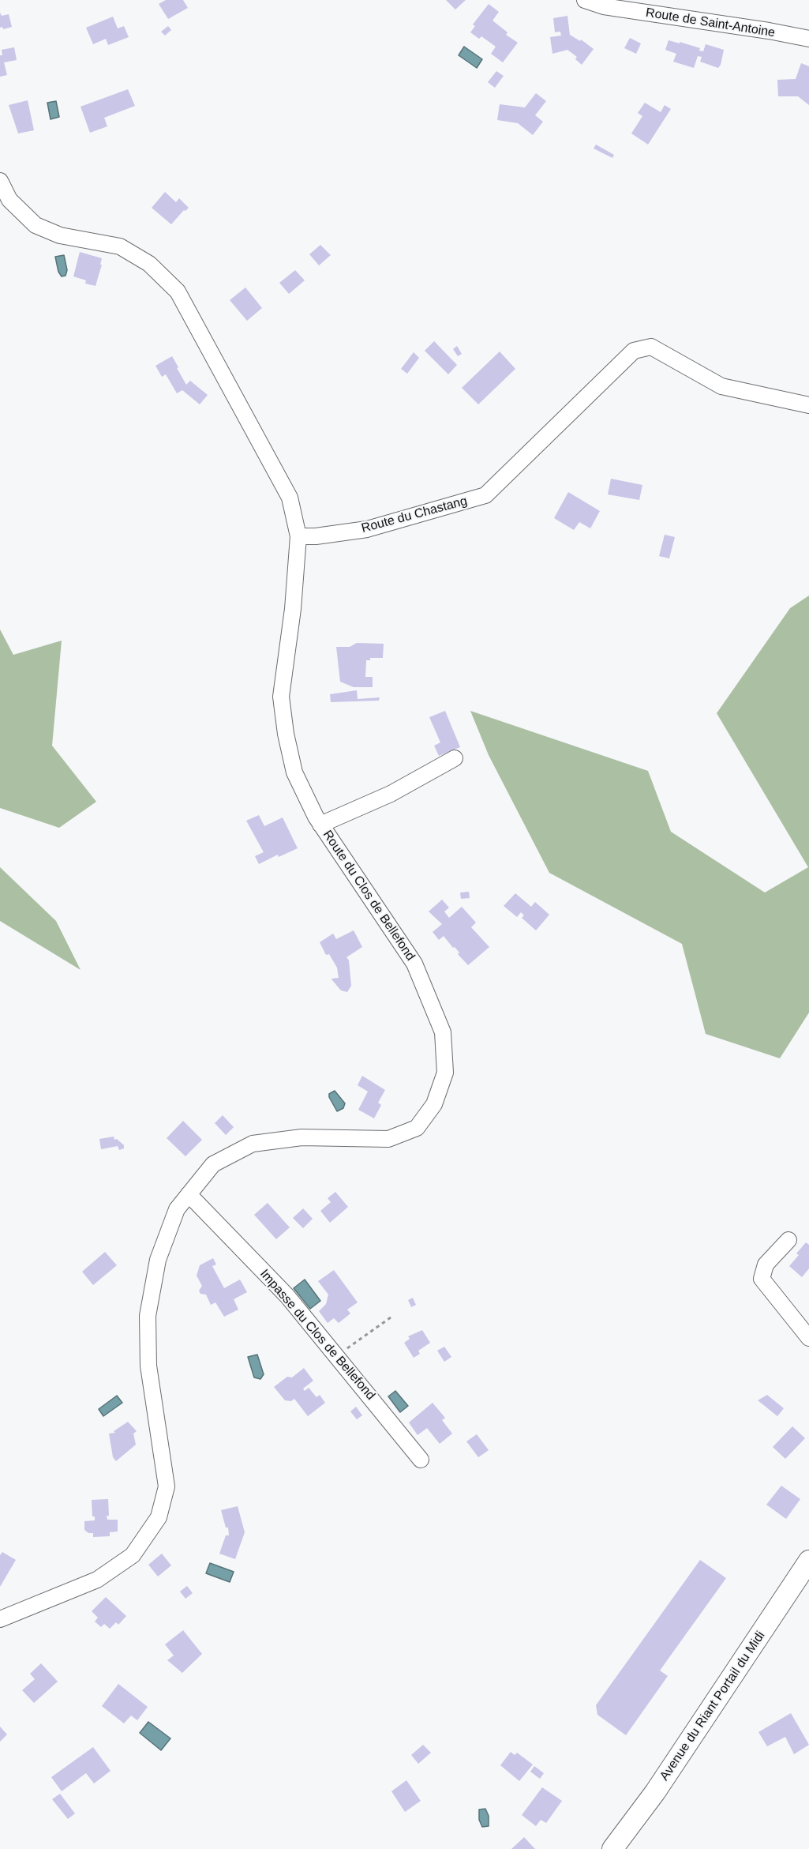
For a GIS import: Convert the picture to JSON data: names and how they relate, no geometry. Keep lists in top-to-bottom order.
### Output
{
  "streets": {
    "main road": ["Avenue du Riant Portail du Midi"],
    "street": [
      "Route de Saint-Antoine",
      "Route du Chastang",
      "Route du Clos de Bellefond",
      "Impasse du Clos de Bellefond"
    ]
  },
  "crossings": [
    ["Route du Chastang", "Route du Clos de Bellefond"],
    ["Route du Clos de Bellefond", "Impasse du Clos de Bellefond"]
  ]
}
